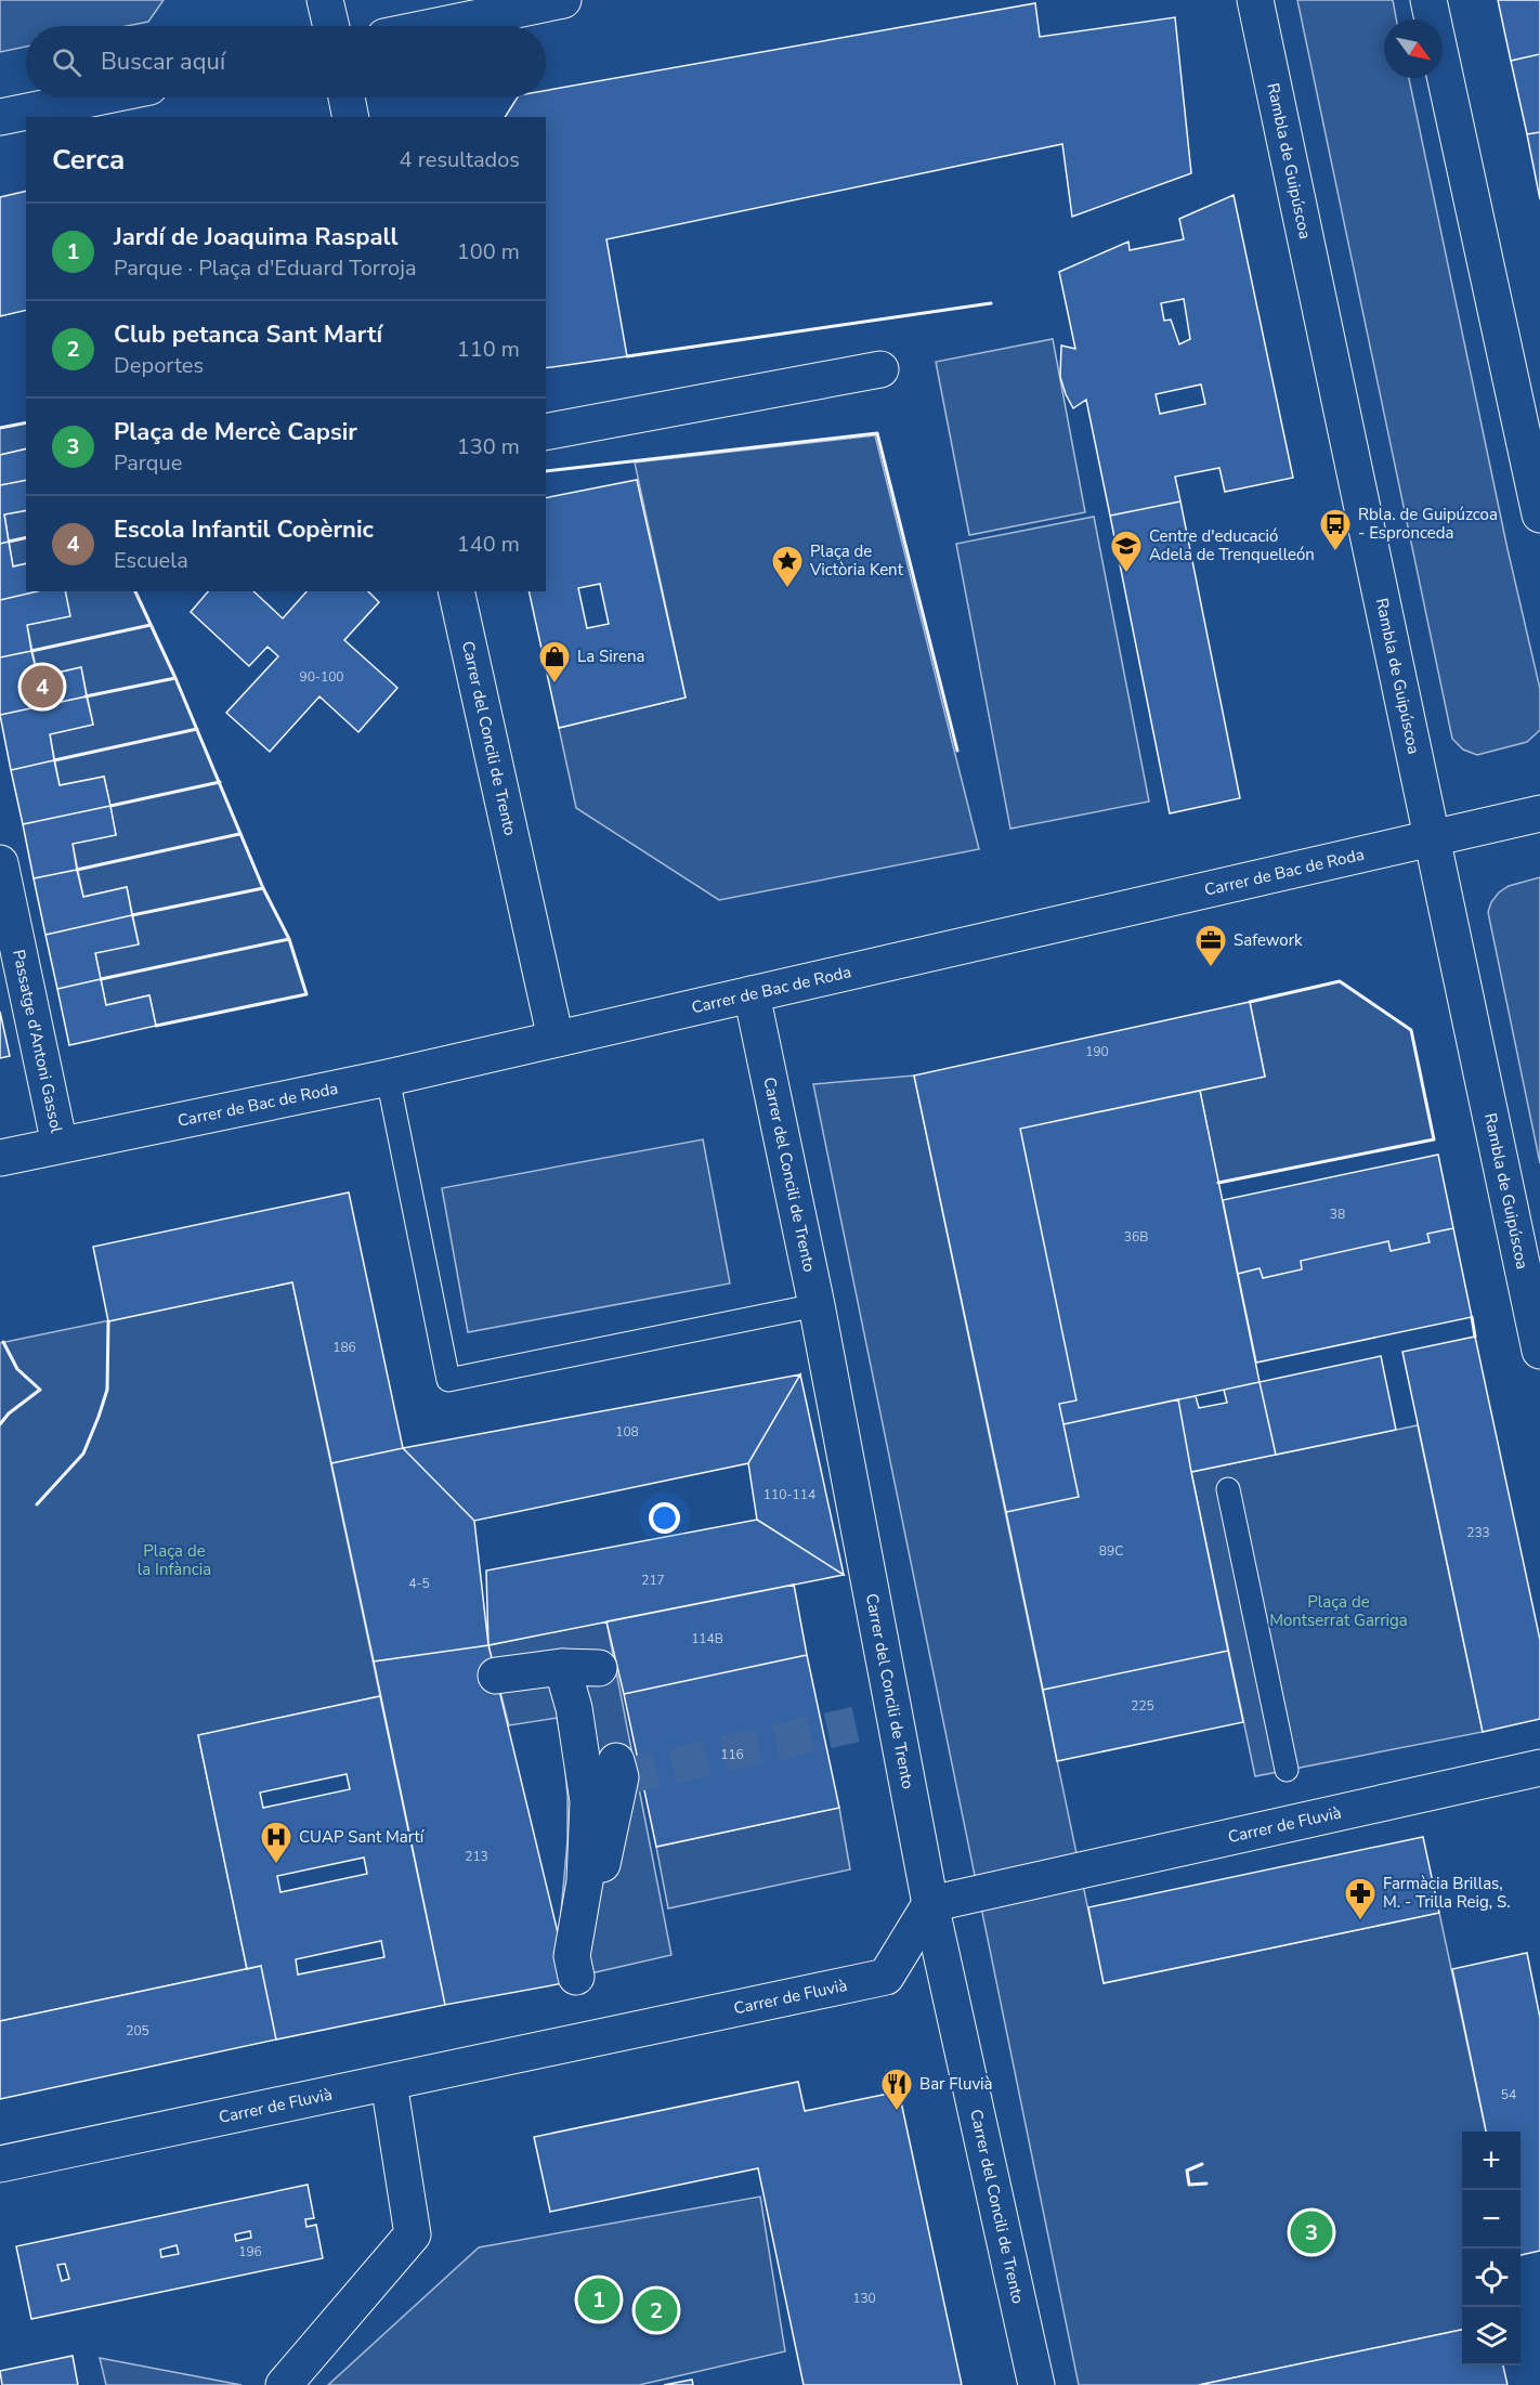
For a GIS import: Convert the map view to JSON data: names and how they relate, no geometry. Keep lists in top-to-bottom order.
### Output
{
  "streets": {
    "street": [
      "Rambla de Guipúscoa",
      "Carrer del Concili de Trento",
      "Carrer de Bac de Roda",
      "Passatge d'Antoni Gassol",
      "Carrer de Fluvià"
    ]
  },
  "crossings": [
    ["Rambla de Guipúscoa", "Carrer de Bac de Roda"],
    ["Carrer del Concili de Trento", "Carrer de Bac de Roda"],
    ["Carrer del Concili de Trento", "Carrer de Fluvià"],
    ["Carrer de Bac de Roda", "Passatge d'Antoni Gassol"]
  ],
  "parks": ["Plaça de la Infància", "Plaça de Montserrat Garriga"],
  "places": {
    "bus stop": ["Rbla. de Guipúzcoa - Espronceda"],
    "school or university": ["Centre d'educació Adela de Trenquelleón"],
    "place": ["Plaça de Victòria Kent"],
    "shop": ["La Sirena"],
    "office": ["Safework"],
    "hospital": ["CUAP Sant Martí"],
    "pharmacy": ["Farmàcia Brillas, M. - Trilla Reig, S."],
    "restaurant": ["Bar Fluvià"]
  },
  "house_numbers": [
    "90-100",
    "190",
    "38",
    "36B",
    "186",
    "108",
    "110-114",
    "233",
    "89C",
    "217",
    "4-5",
    "114B",
    "225",
    "116",
    "213",
    "205",
    "54",
    "196",
    "130"
  ],
  "north": "bottom right",
  "page": {
    "search": "Buscar aquí",
    "heading": ["Cerca", "4 resultados"],
    "list": [
      {
        "mark": "1",
        "name": "Jardí de Joaquima Raspall",
        "note": "Parque · Plaça d'Eduard Torroja",
        "value": "100 m"
      },
      {
        "mark": "2",
        "name": "Club petanca Sant Martí",
        "note": "Deportes",
        "value": "110 m"
      },
      {
        "mark": "3",
        "name": "Plaça de Mercè Capsir",
        "note": "Parque",
        "value": "130 m"
      },
      {
        "mark": "4",
        "name": "Escola Infantil Copèrnic",
        "note": "Escuela",
        "value": "140 m"
      }
    ],
    "pins": [
      "4",
      "3",
      "1",
      "2"
    ],
    "map_buttons": ["+", "−"]
  }
}
